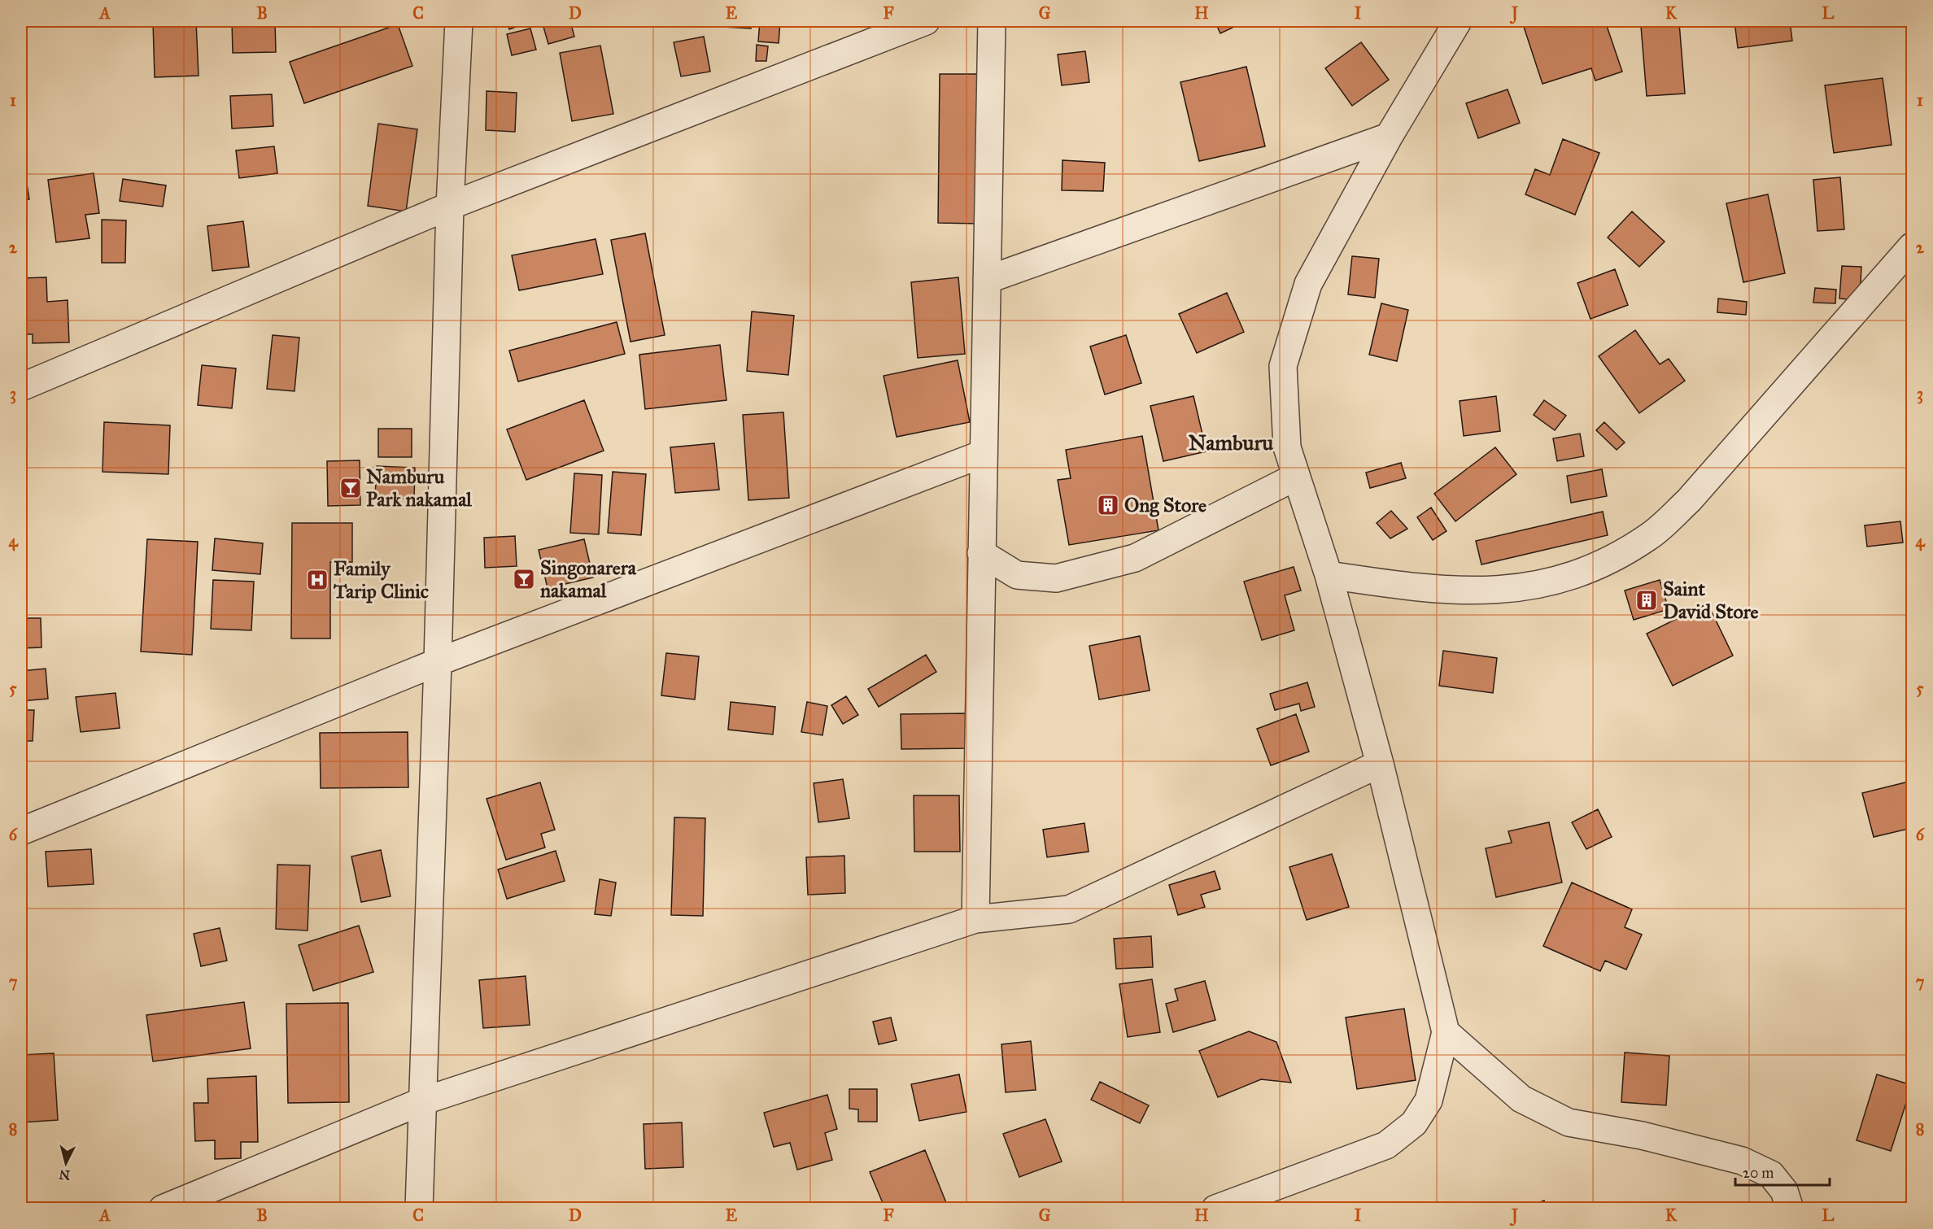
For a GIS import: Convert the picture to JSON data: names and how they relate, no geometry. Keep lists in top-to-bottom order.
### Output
{
  "districts": ["Namburu"],
  "places": {
    "bar": ["Namburu Park nakamal", "Singonarera nakamal"],
    "building": ["Ong Store", "Saint David Store"],
    "hospital": ["Family Tarip Clinic"]
  },
  "scale_bar": "20 m",
  "north": "bottom",
  "grid": {
    "columns": [
      "A",
      "B",
      "C",
      "D",
      "E",
      "F",
      "G",
      "H",
      "I",
      "J",
      "K",
      "L"
    ],
    "rows": [
      "1",
      "2",
      "3",
      "4",
      "5",
      "6",
      "7",
      "8"
    ]
  }
}
